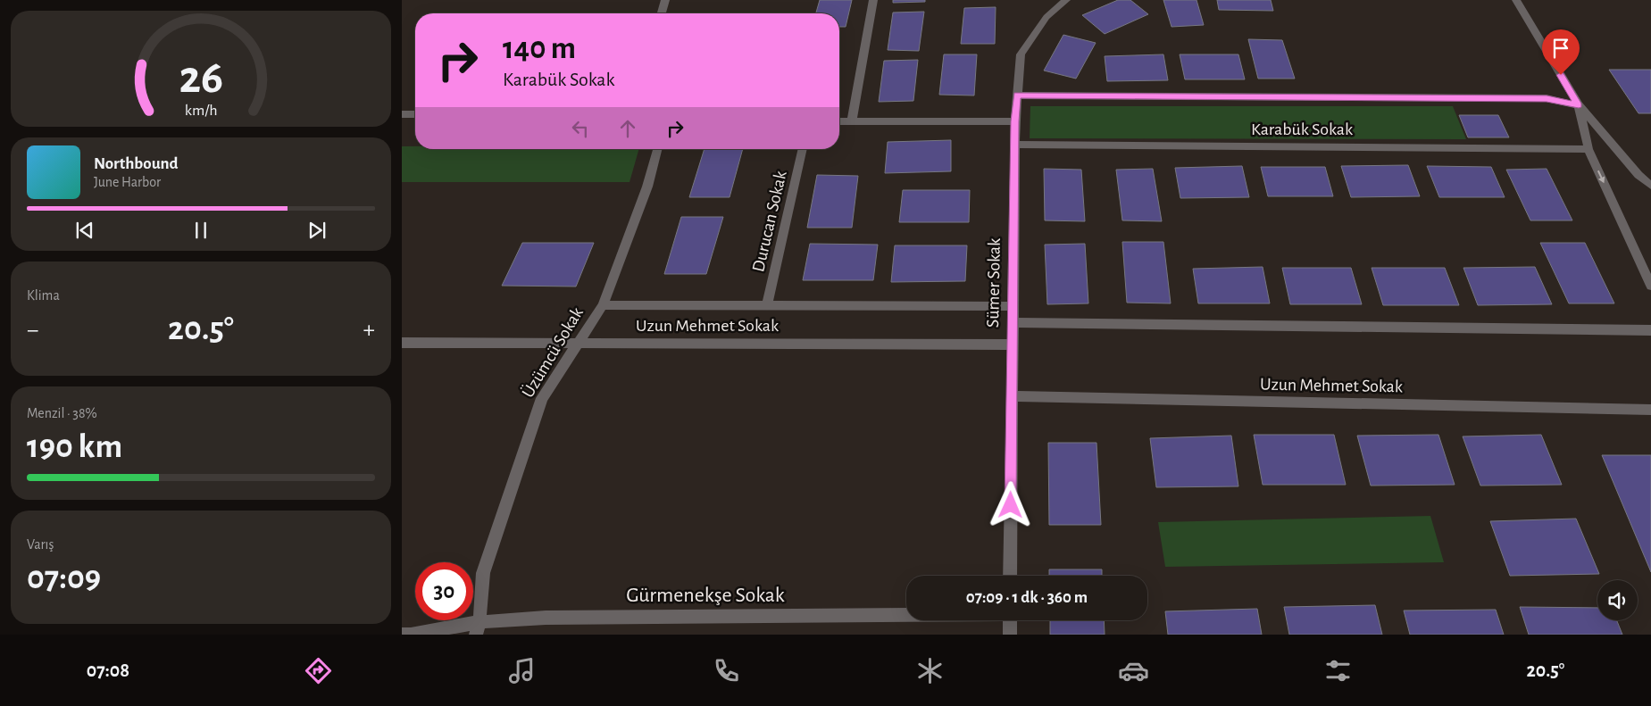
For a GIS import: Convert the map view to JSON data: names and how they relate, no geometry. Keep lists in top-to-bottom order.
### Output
{
  "streets": {
    "street": [
      "Karabük Sokak",
      "Durucan Sokak",
      "Sümer Sokak",
      "Uzun Mehmet Sokak",
      "Üzümcü Sokak",
      "Gürmenekşe Sokak"
    ]
  },
  "crossings": [
    ["Karabük Sokak", "Sümer Sokak"],
    ["Sümer Sokak", "Uzun Mehmet Sokak"],
    ["Uzun Mehmet Sokak", "Üzümcü Sokak"],
    ["Üzümcü Sokak", "Gürmenekşe Sokak"]
  ],
  "page": {
    "turn": ["140 m", "Karabük Sokak"],
    "song": ["Northbound", "June Harbor"],
    "tile": [
      "Klima",
      ["Menzil · 38%", "190 km"],
      ["Varış", "07:09"]
    ],
    "heat": ["−", "20.5°", "+"],
    "limit": "30",
    "trip": "07:09 · 1 dk · 360 m",
    "tabs": ["07:08", "20.5°"],
    "gauge": ["26", "km/h"]
  }
}
